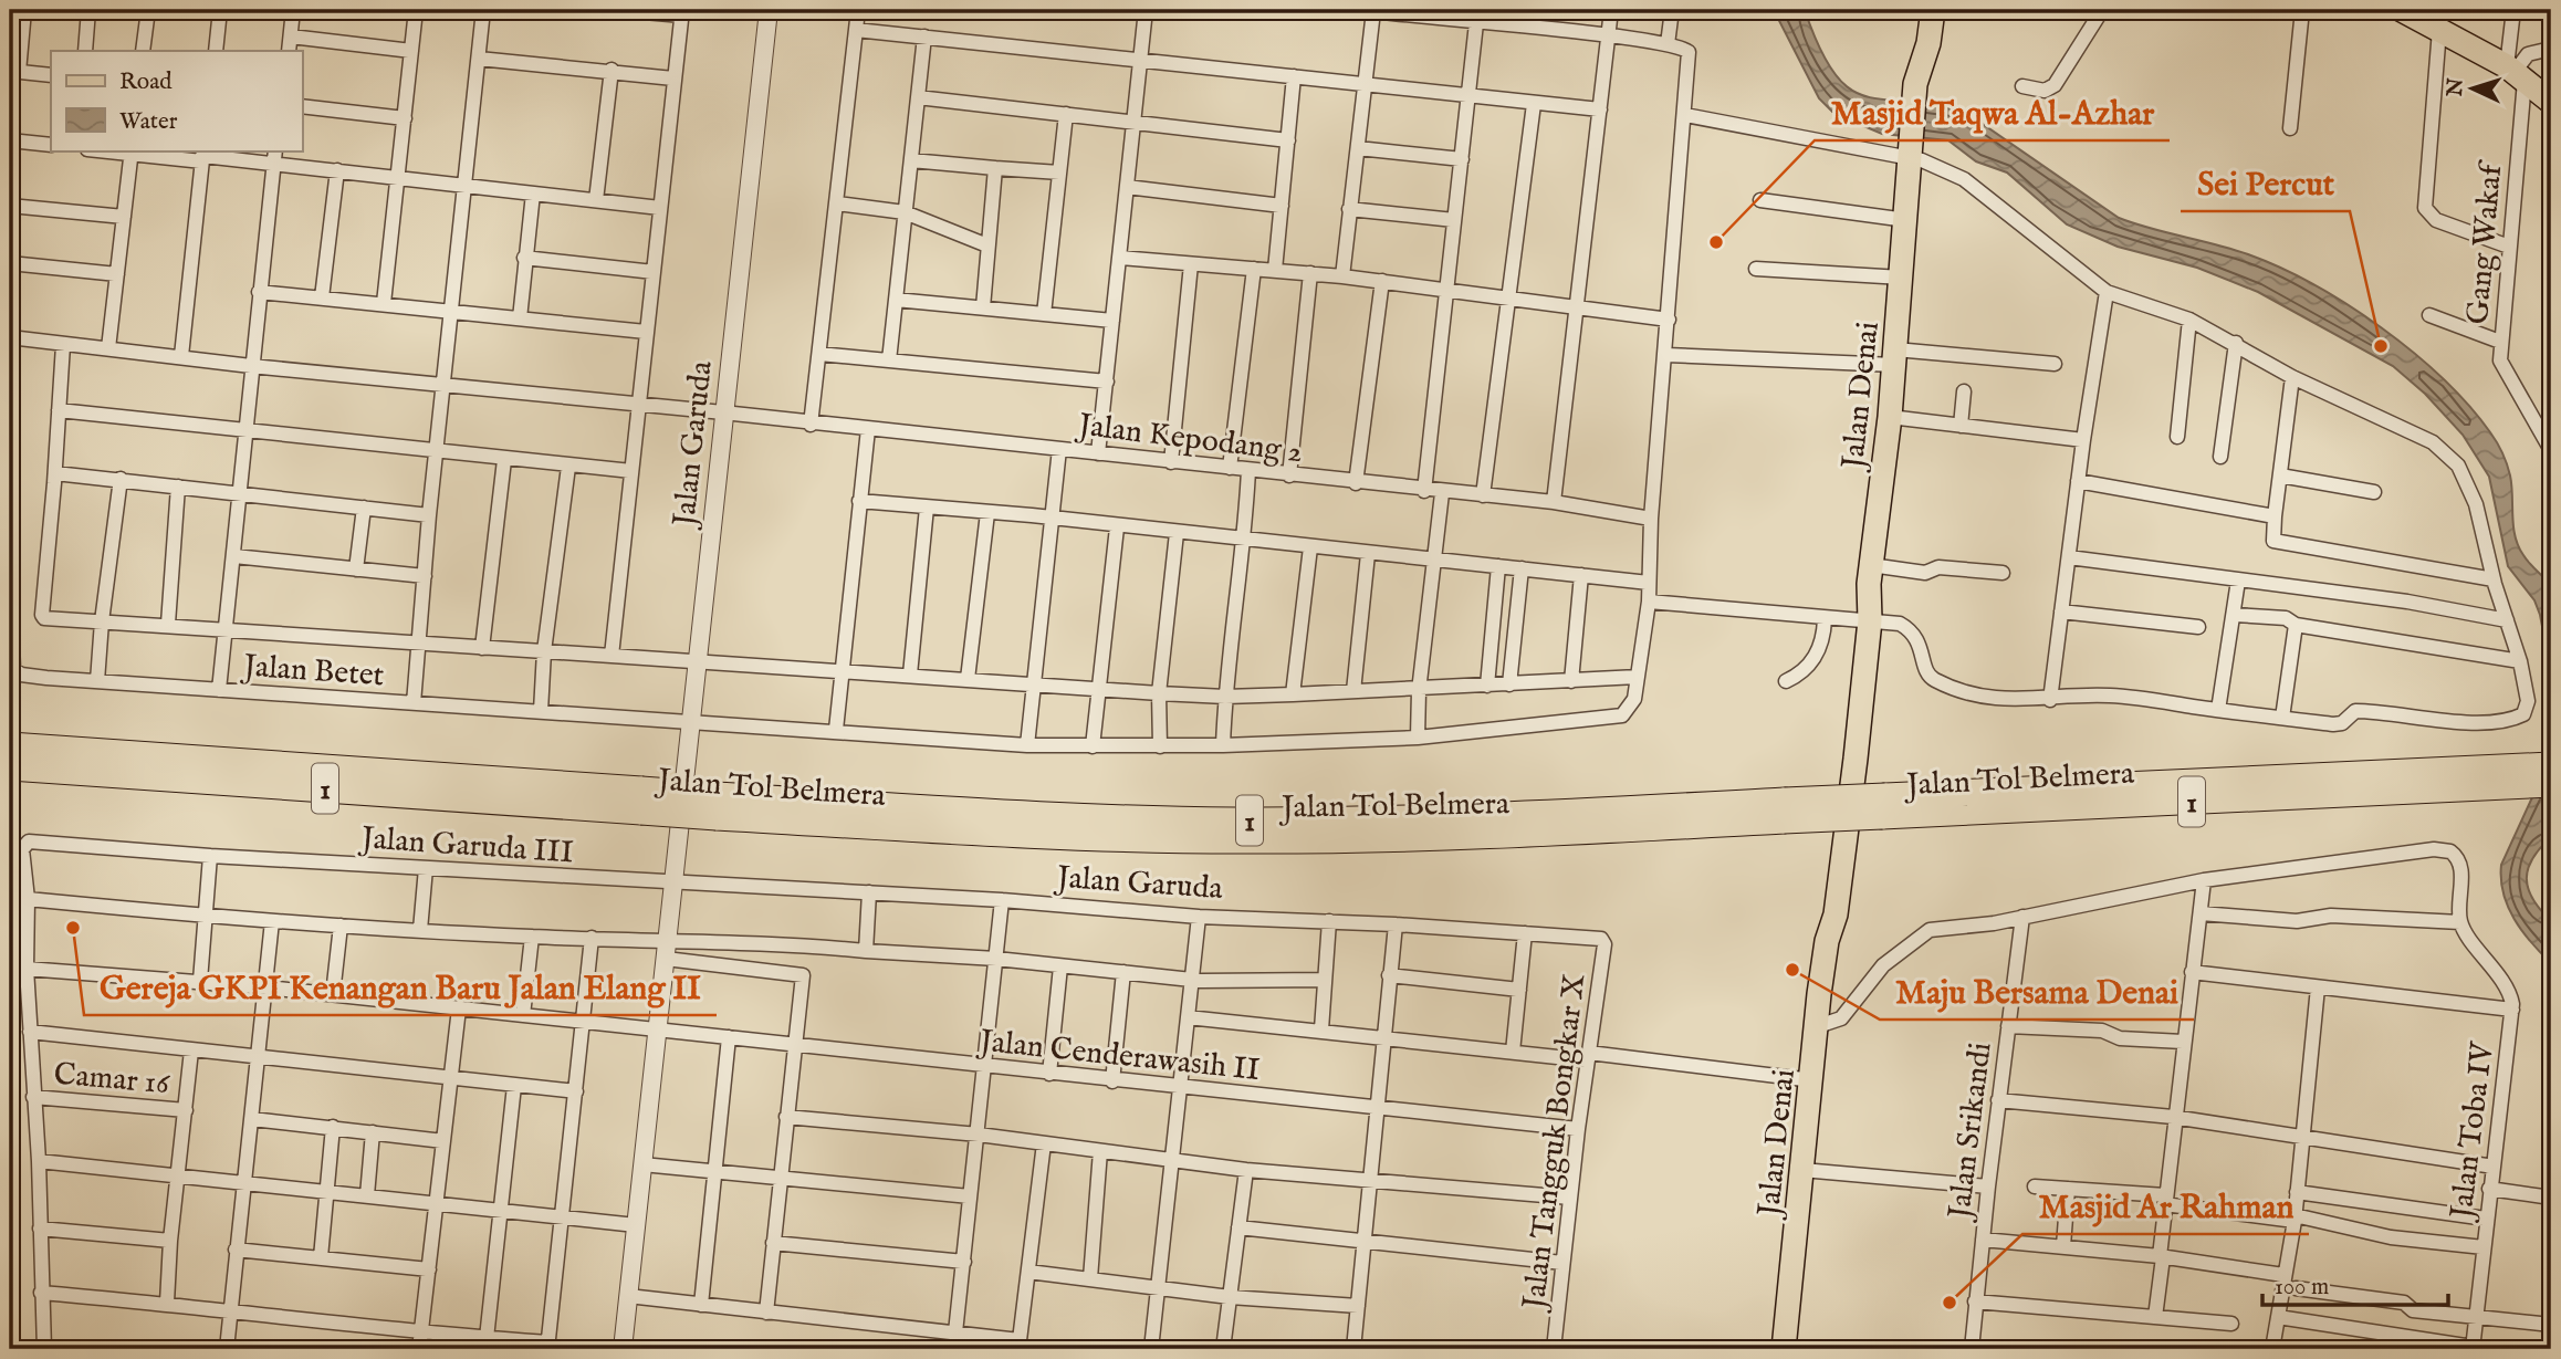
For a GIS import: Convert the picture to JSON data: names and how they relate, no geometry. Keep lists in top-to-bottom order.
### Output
{
  "streets": {
    "highway": ["Jalan Tol Belmera", "1"],
    "main road": ["Jalan Denai"],
    "street": [
      "Gang Wakaf",
      "Jalan Kepodang 2",
      "Jalan Garuda",
      "Jalan Betet",
      "Jalan Garuda III",
      "Jalan Cenderawasih II",
      "Camar 16",
      "Jalan Srikandi",
      "Jalan Toba IV",
      "Jalan Tangguk Bongkar X"
    ]
  },
  "crossings": [
    ["Jalan Kepodang 2", "Jalan Garuda"],
    ["Jalan Kepodang 2", "Jalan Betet"],
    ["Jalan Garuda", "Jalan Betet"],
    ["Jalan Garuda", "Jalan Garuda III"],
    ["Jalan Garuda", "Jalan Cenderawasih II"],
    ["Jalan Garuda", "Jalan Tangguk Bongkar X"],
    ["Jalan Cenderawasih II", "Jalan Tangguk Bongkar X"]
  ],
  "places": [
    "Masjid Taqwa Al-Azhar",
    "Sei Percut",
    "Gereja GKPI Kenangan Baru Jalan Elang II",
    "Maju Bersama Denai",
    "Masjid Ar Rahman"
  ],
  "legend": ["Road", "Water"],
  "scale_bar": "100 m",
  "north": "left"
}
